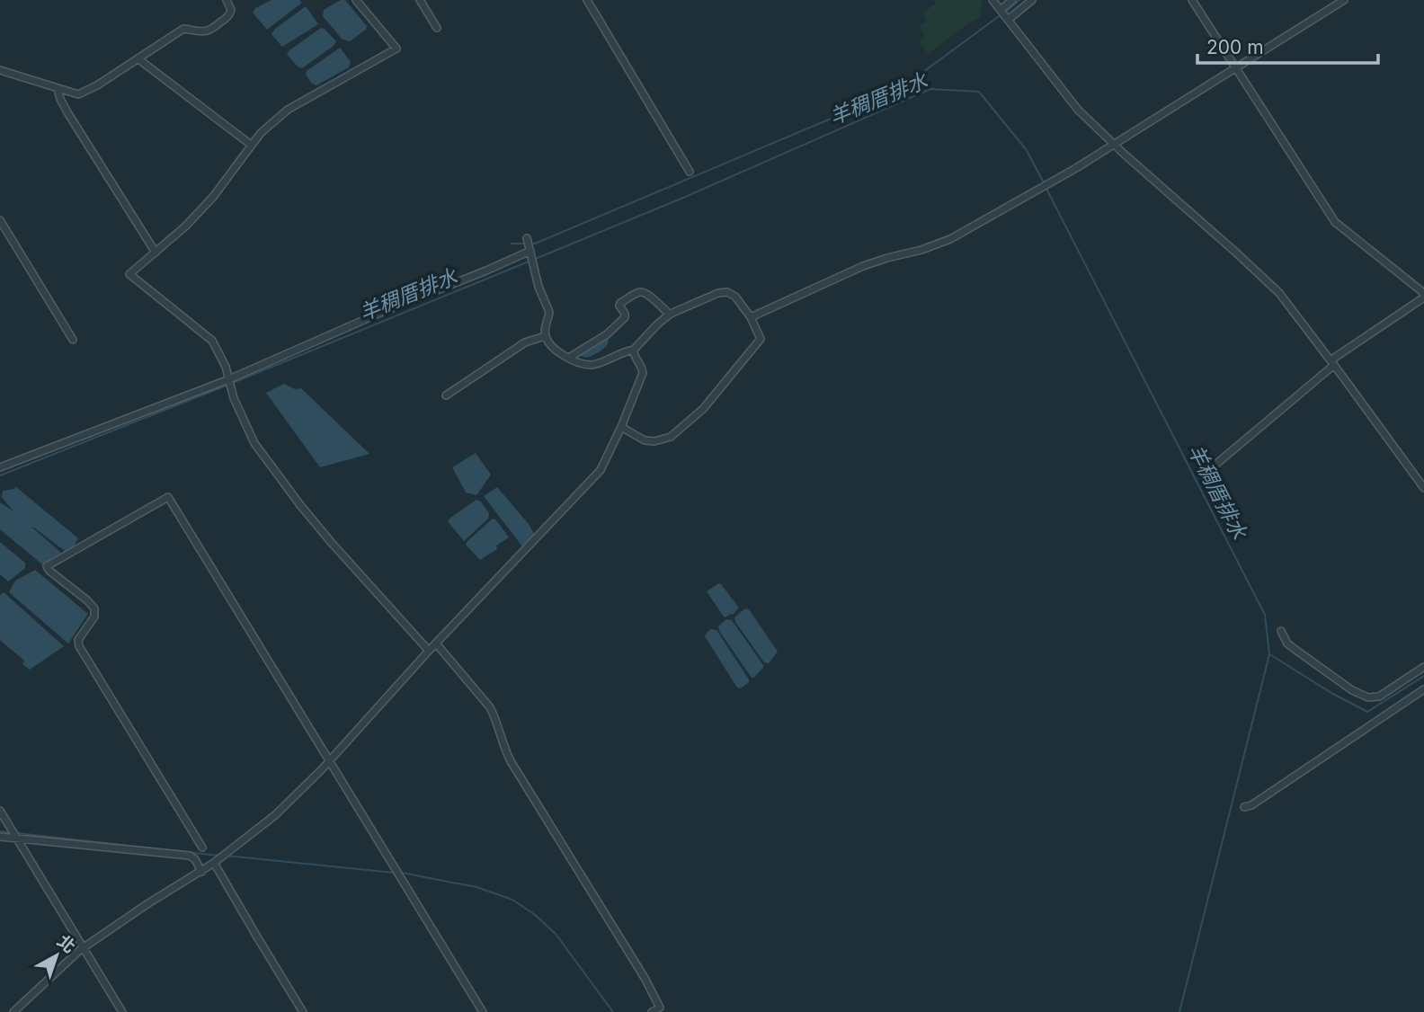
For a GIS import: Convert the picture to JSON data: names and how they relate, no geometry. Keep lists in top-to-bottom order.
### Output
{
  "water": ["羊稠厝排水"],
  "scale_bar": "200 m",
  "north": "top right"
}
